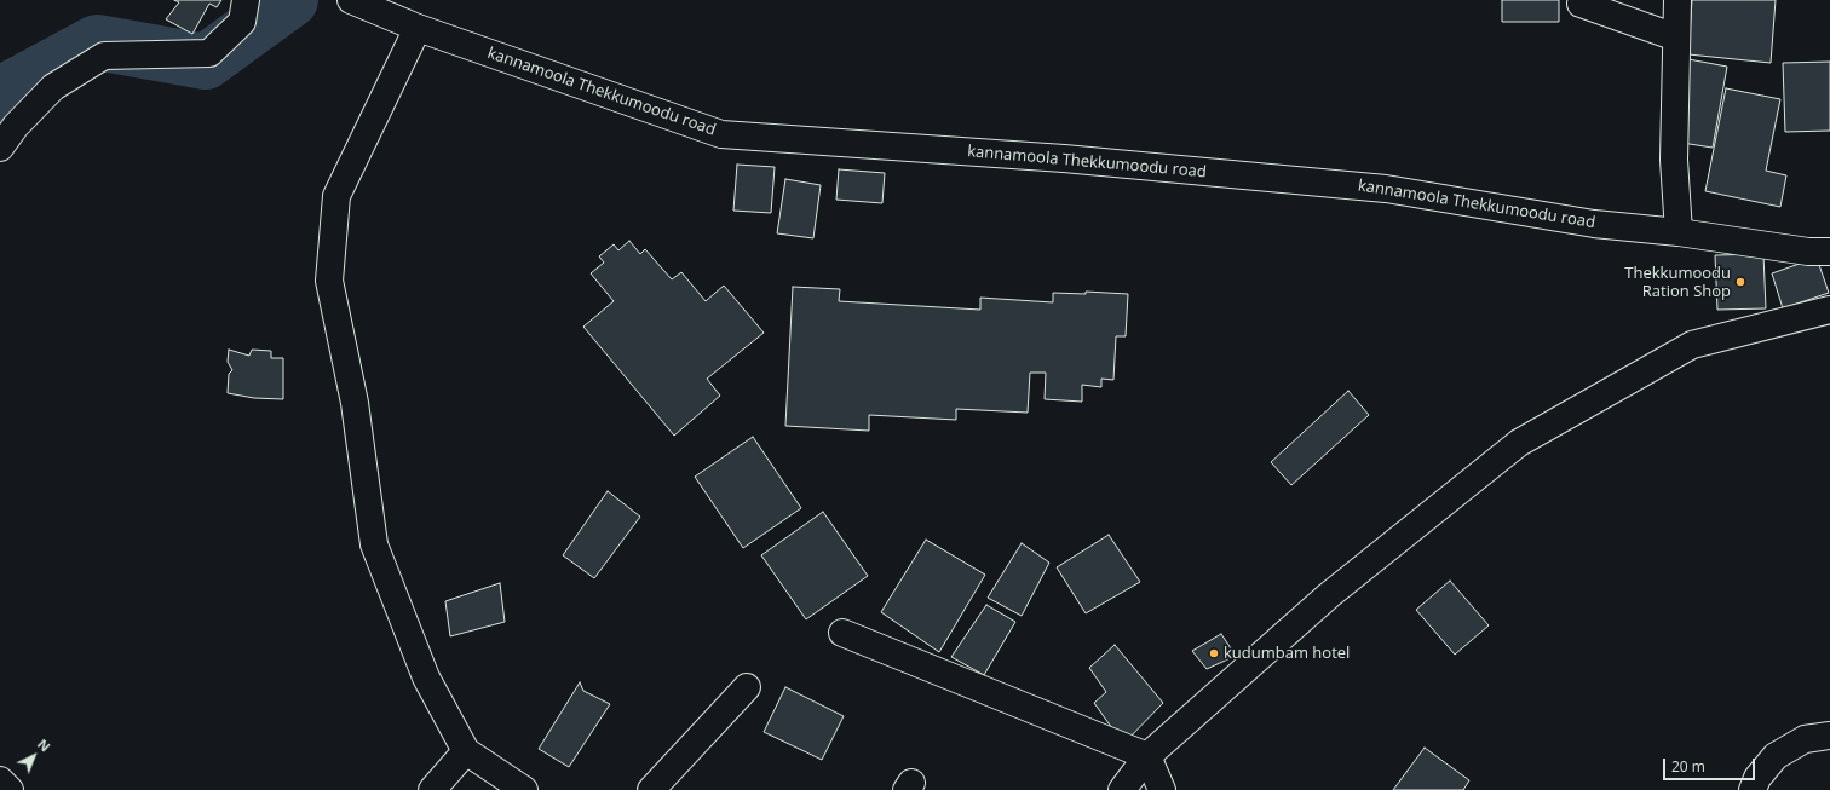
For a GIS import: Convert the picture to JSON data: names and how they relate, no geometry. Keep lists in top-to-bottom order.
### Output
{
  "streets": {
    "street": ["kannamoola Thekkumoodu road"]
  },
  "places": ["Thekkumoodu Ration Shop", "kudumbam hotel"],
  "scale_bar": "20 m",
  "north": "top right"
}
